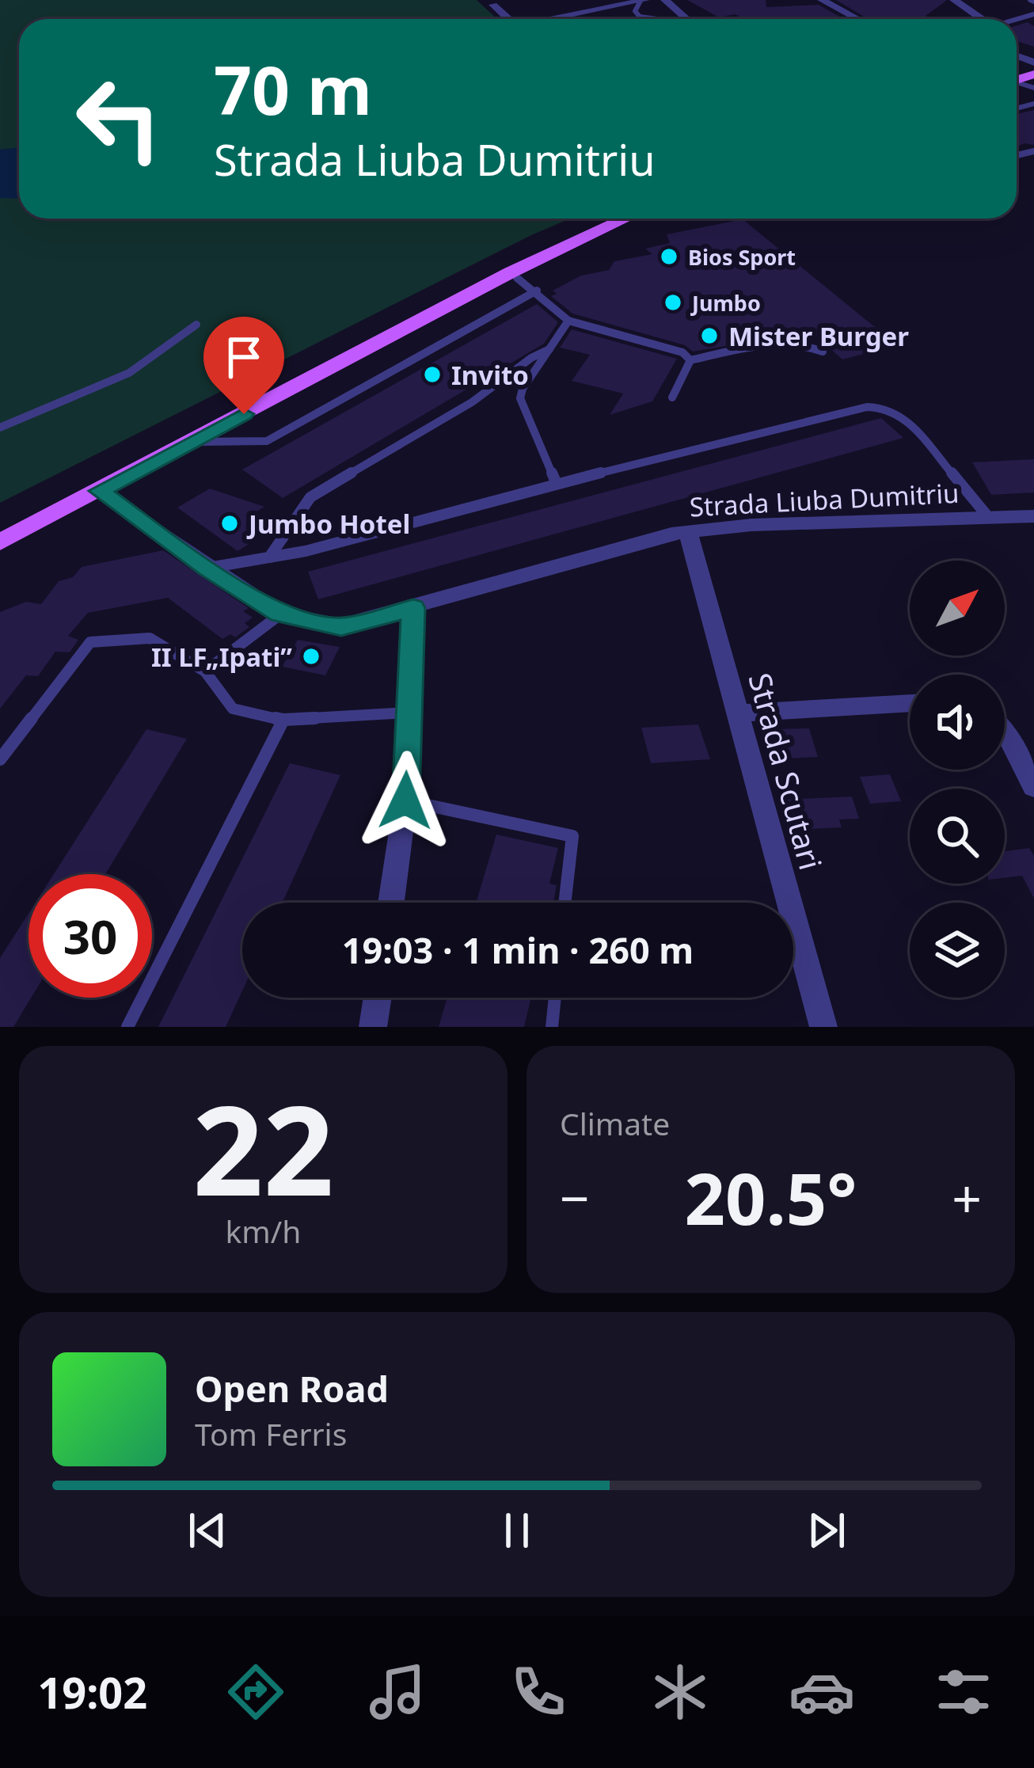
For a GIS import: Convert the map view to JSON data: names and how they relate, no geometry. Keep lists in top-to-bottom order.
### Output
{
  "streets": {
    "street": ["Strada Liuba Dumitriu", "Strada Scutari"]
  },
  "crossings": [
    ["Strada Liuba Dumitriu", "Strada Scutari"]
  ],
  "places": [
    "Bios Sport",
    "Jumbo",
    "Mister Burger",
    "Invito",
    "Jumbo Hotel",
    "II LF„Ipati”"
  ],
  "north": "top right",
  "page": {
    "turn": ["70 m", "Strada Liuba Dumitriu"],
    "limit": "30",
    "trip": "19:03 · 1 min · 260 m",
    "tile": [
      ["22", "km/h"],
      "Climate"
    ],
    "heat": ["−", "20.5°", "+"],
    "song": ["Open Road", "Tom Ferris"],
    "tabs": "19:02"
  }
}
